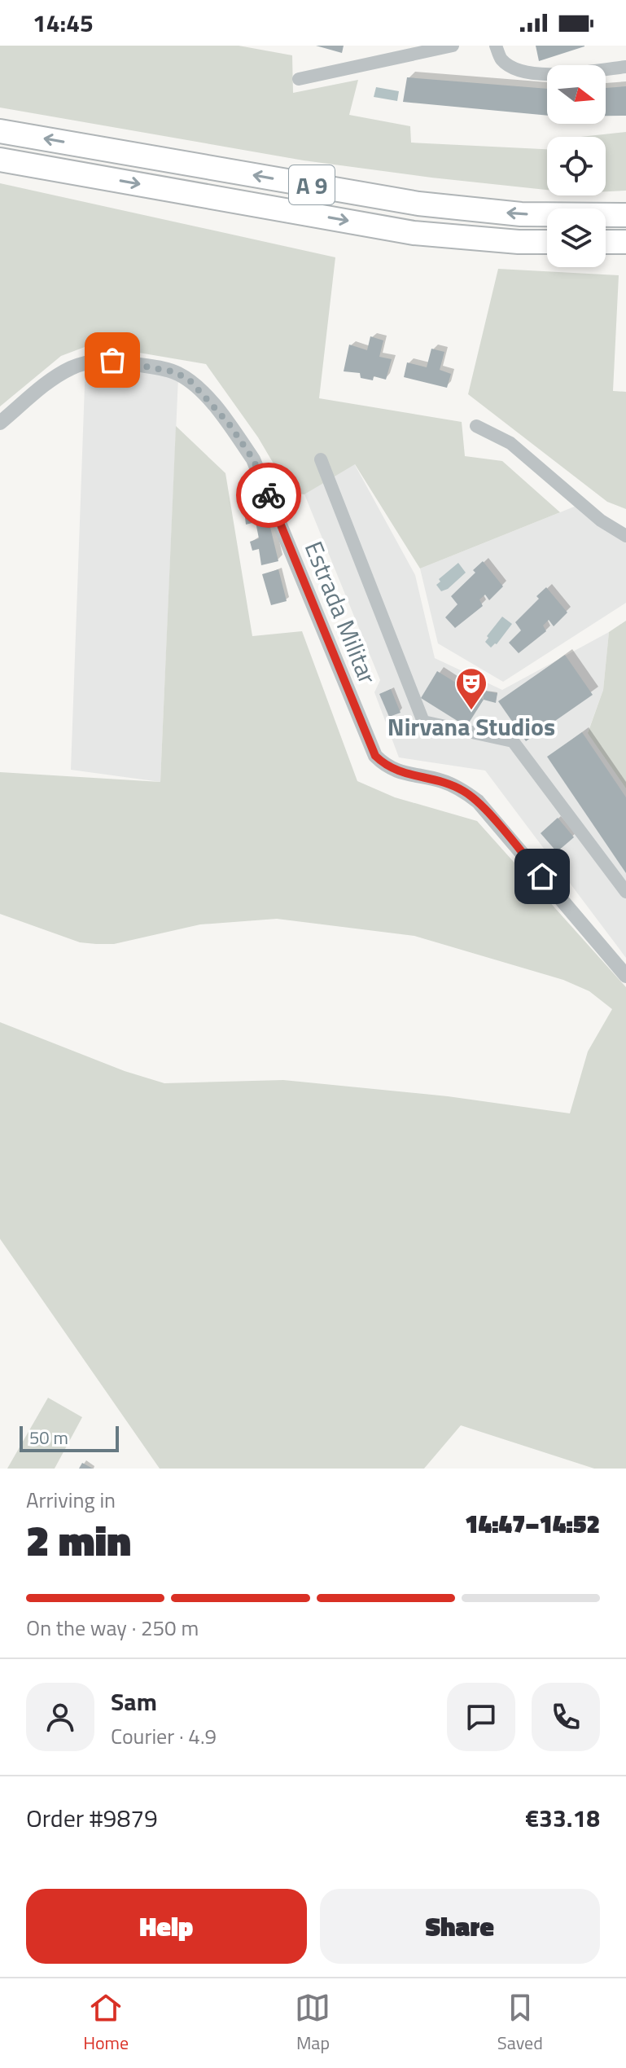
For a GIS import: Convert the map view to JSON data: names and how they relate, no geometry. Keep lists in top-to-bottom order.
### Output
{
  "streets": {
    "highway": ["A 9"],
    "street": ["Estrada Militar"]
  },
  "places": {
    "theatre": ["Nirvana Studios"]
  },
  "scale_bar": "50 m",
  "north": "right",
  "page": {
    "status": "14:45",
    "scale": "50 m",
    "heading": ["2 min", "Arriving in", "14:47–14:52"],
    "panel": [
      "Sam",
      "Courier · 4.9",
      "Order #9879",
      "€33.18"
    ],
    "bar": "On the way · 250 m",
    "buttons": ["Help", "Share"],
    "tabs": ["Home", "Map", "Saved"]
  }
}
